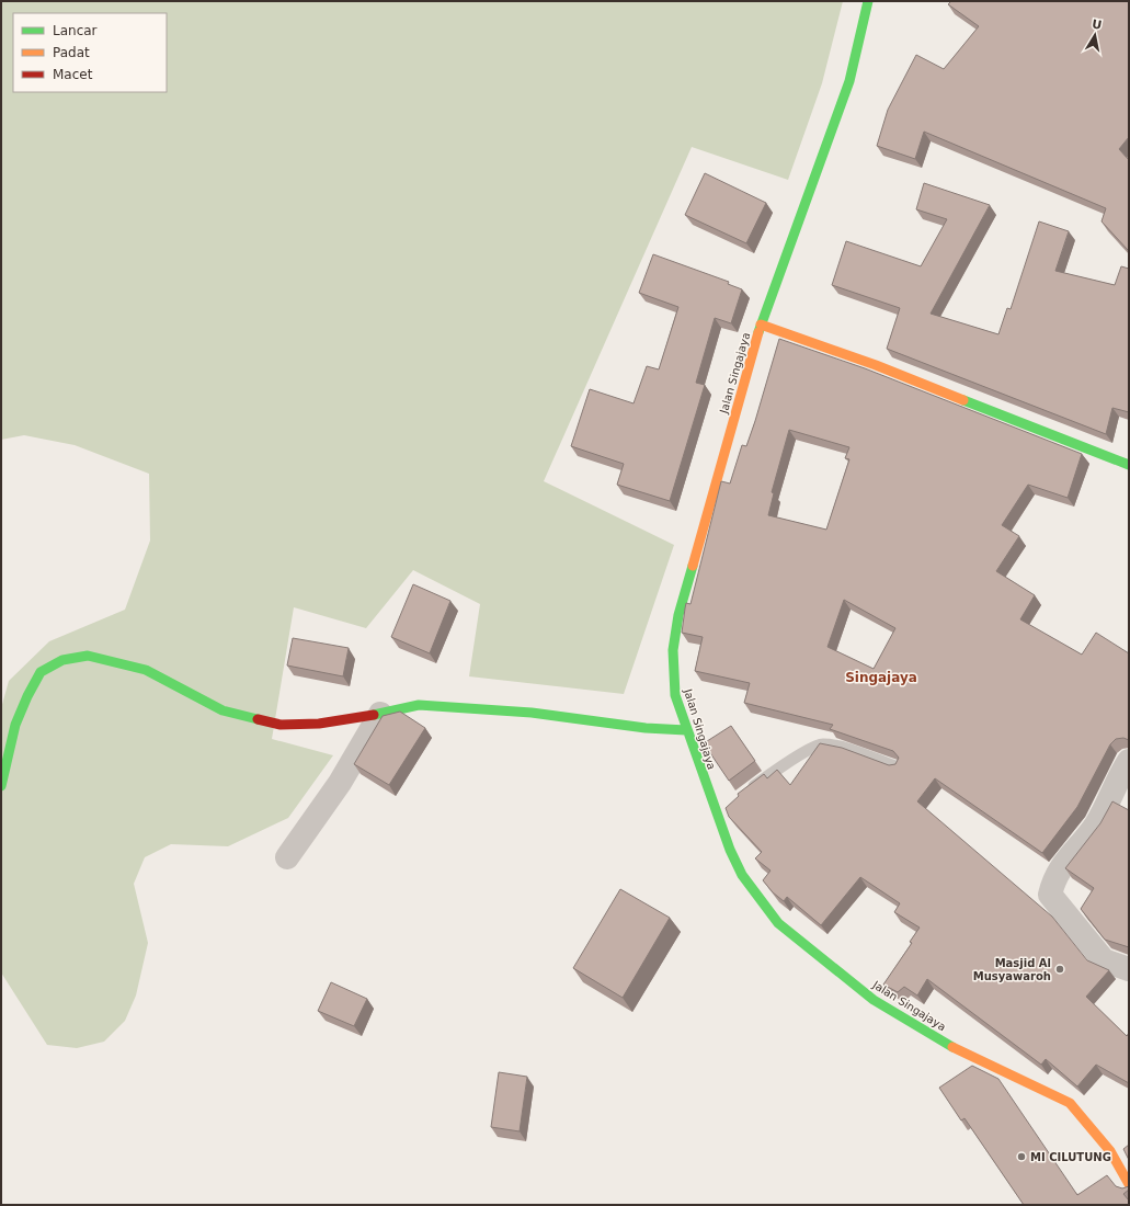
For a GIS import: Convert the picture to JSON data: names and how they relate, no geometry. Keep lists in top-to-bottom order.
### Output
{
  "streets": {
    "street": ["Jalan Singajaya"]
  },
  "districts": ["Singajaya"],
  "places": ["Masjid Al Musyawaroh", "MI CILUTUNG"],
  "legend": ["Lancar", "Padat", "Macet"],
  "north": "top"
}
